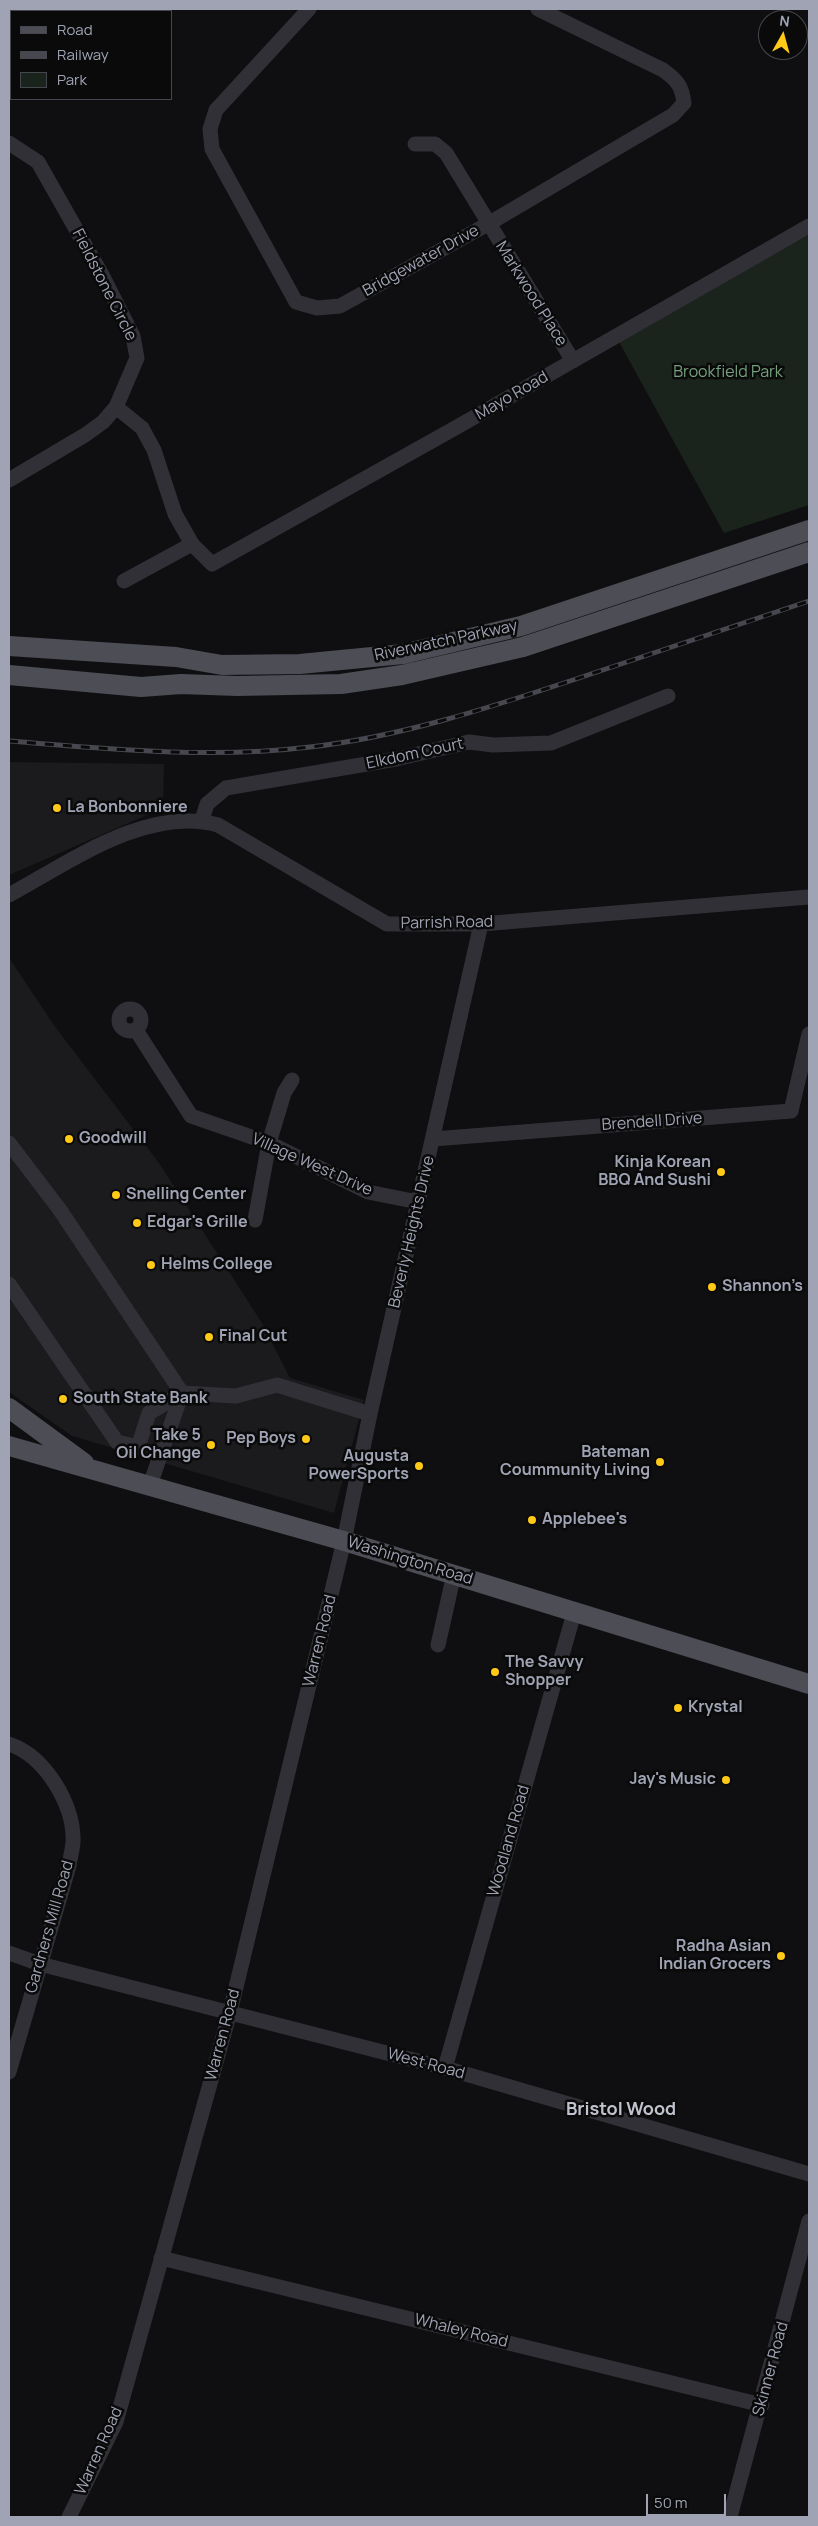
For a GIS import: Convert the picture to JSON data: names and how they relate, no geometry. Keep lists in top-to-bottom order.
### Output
{
  "streets": {
    "main road": ["Riverwatch Parkway", "Washington Road"],
    "street": [
      "Bridgewater Drive",
      "Fieldstone Circle",
      "Markwood Place",
      "Mayo Road",
      "Elkdom Court",
      "Parrish Road",
      "Brendell Drive",
      "Village West Drive",
      "Beverly Heights Drive",
      "Warren Road",
      "Woodland Road",
      "Gardners Mill Road",
      "West Road",
      "Whaley Road",
      "Skinner Road"
    ]
  },
  "crossings": [
    ["Bridgewater Drive", "Markwood Place"],
    ["Markwood Place", "Mayo Road"],
    ["Elkdom Court", "Parrish Road"],
    ["Parrish Road", "Beverly Heights Drive"],
    ["Brendell Drive", "Beverly Heights Drive"],
    ["Village West Drive", "Beverly Heights Drive"],
    ["Beverly Heights Drive", "Washington Road"],
    ["Beverly Heights Drive", "Warren Road"],
    ["Washington Road", "Warren Road"],
    ["Washington Road", "Woodland Road"],
    ["Warren Road", "West Road"],
    ["Warren Road", "Whaley Road"],
    ["Woodland Road", "West Road"],
    ["Gardners Mill Road", "West Road"],
    ["Whaley Road", "Skinner Road"]
  ],
  "districts": ["Bristol Wood"],
  "parks": ["Brookfield Park"],
  "places": [
    "La Bonbonniere",
    "Goodwill",
    "Kinja Korean BBQ And Sushi",
    "Snelling Center",
    "Edgar's Grille",
    "Helms College",
    "Shannon’s",
    "Final Cut",
    "South State Bank",
    "Pep Boys",
    "Take 5 Oil Change",
    "Bateman Coummunity Living",
    "Augusta PowerSports",
    "Applebee's",
    "The Savvy Shopper",
    "Krystal",
    "Jay's Music",
    "Radha Asian Indian Grocers"
  ],
  "legend": ["Road", "Railway", "Park"],
  "scale_bar": "50 m",
  "north": "top"
}
